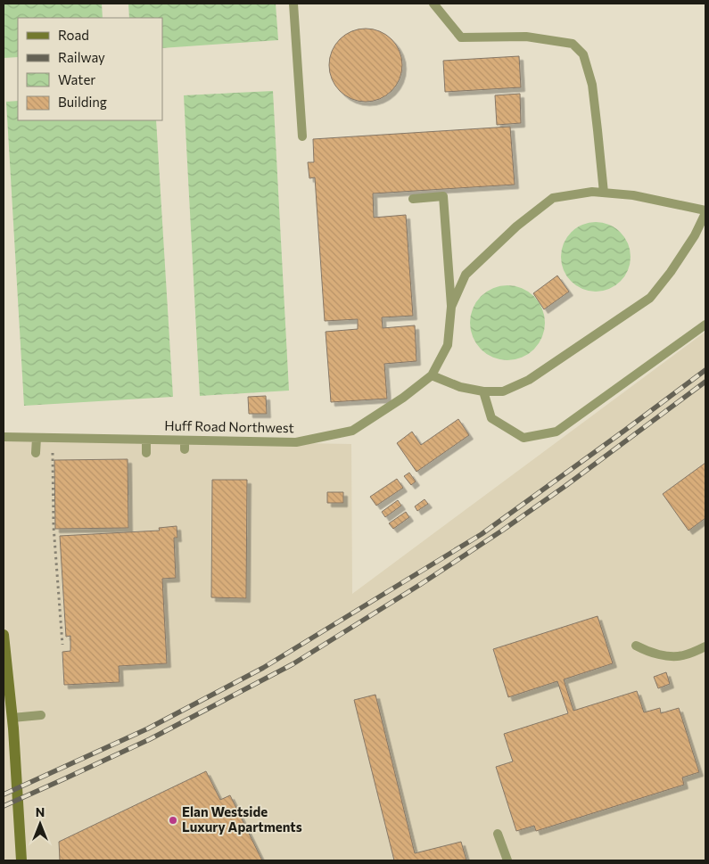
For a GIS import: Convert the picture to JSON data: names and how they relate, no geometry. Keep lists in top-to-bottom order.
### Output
{
  "streets": {
    "lane": ["Huff Road Northwest"]
  },
  "places": ["Elan Westside Luxury Apartments"],
  "legend": [
    "Road",
    "Railway",
    "Water",
    "Building"
  ],
  "north": "top"
}
